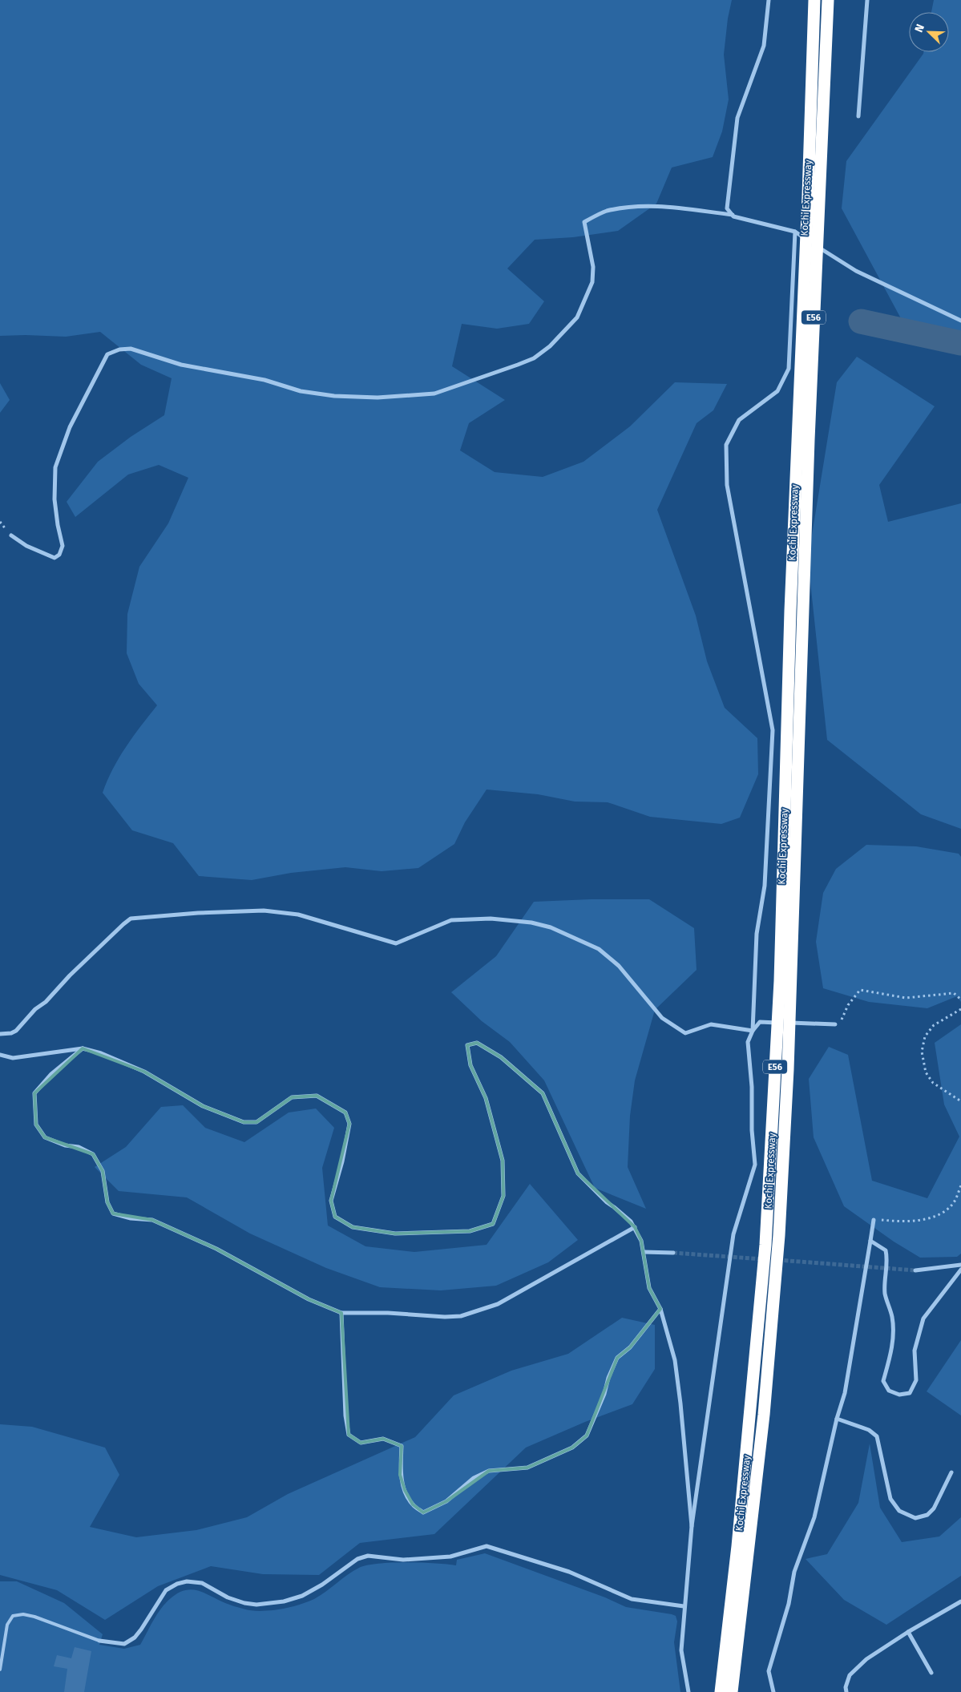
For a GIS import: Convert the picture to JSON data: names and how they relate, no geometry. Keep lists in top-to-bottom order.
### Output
{
  "streets": {
    "highway": ["Kochi Expressway", "E56"]
  },
  "north": "top left"
}
